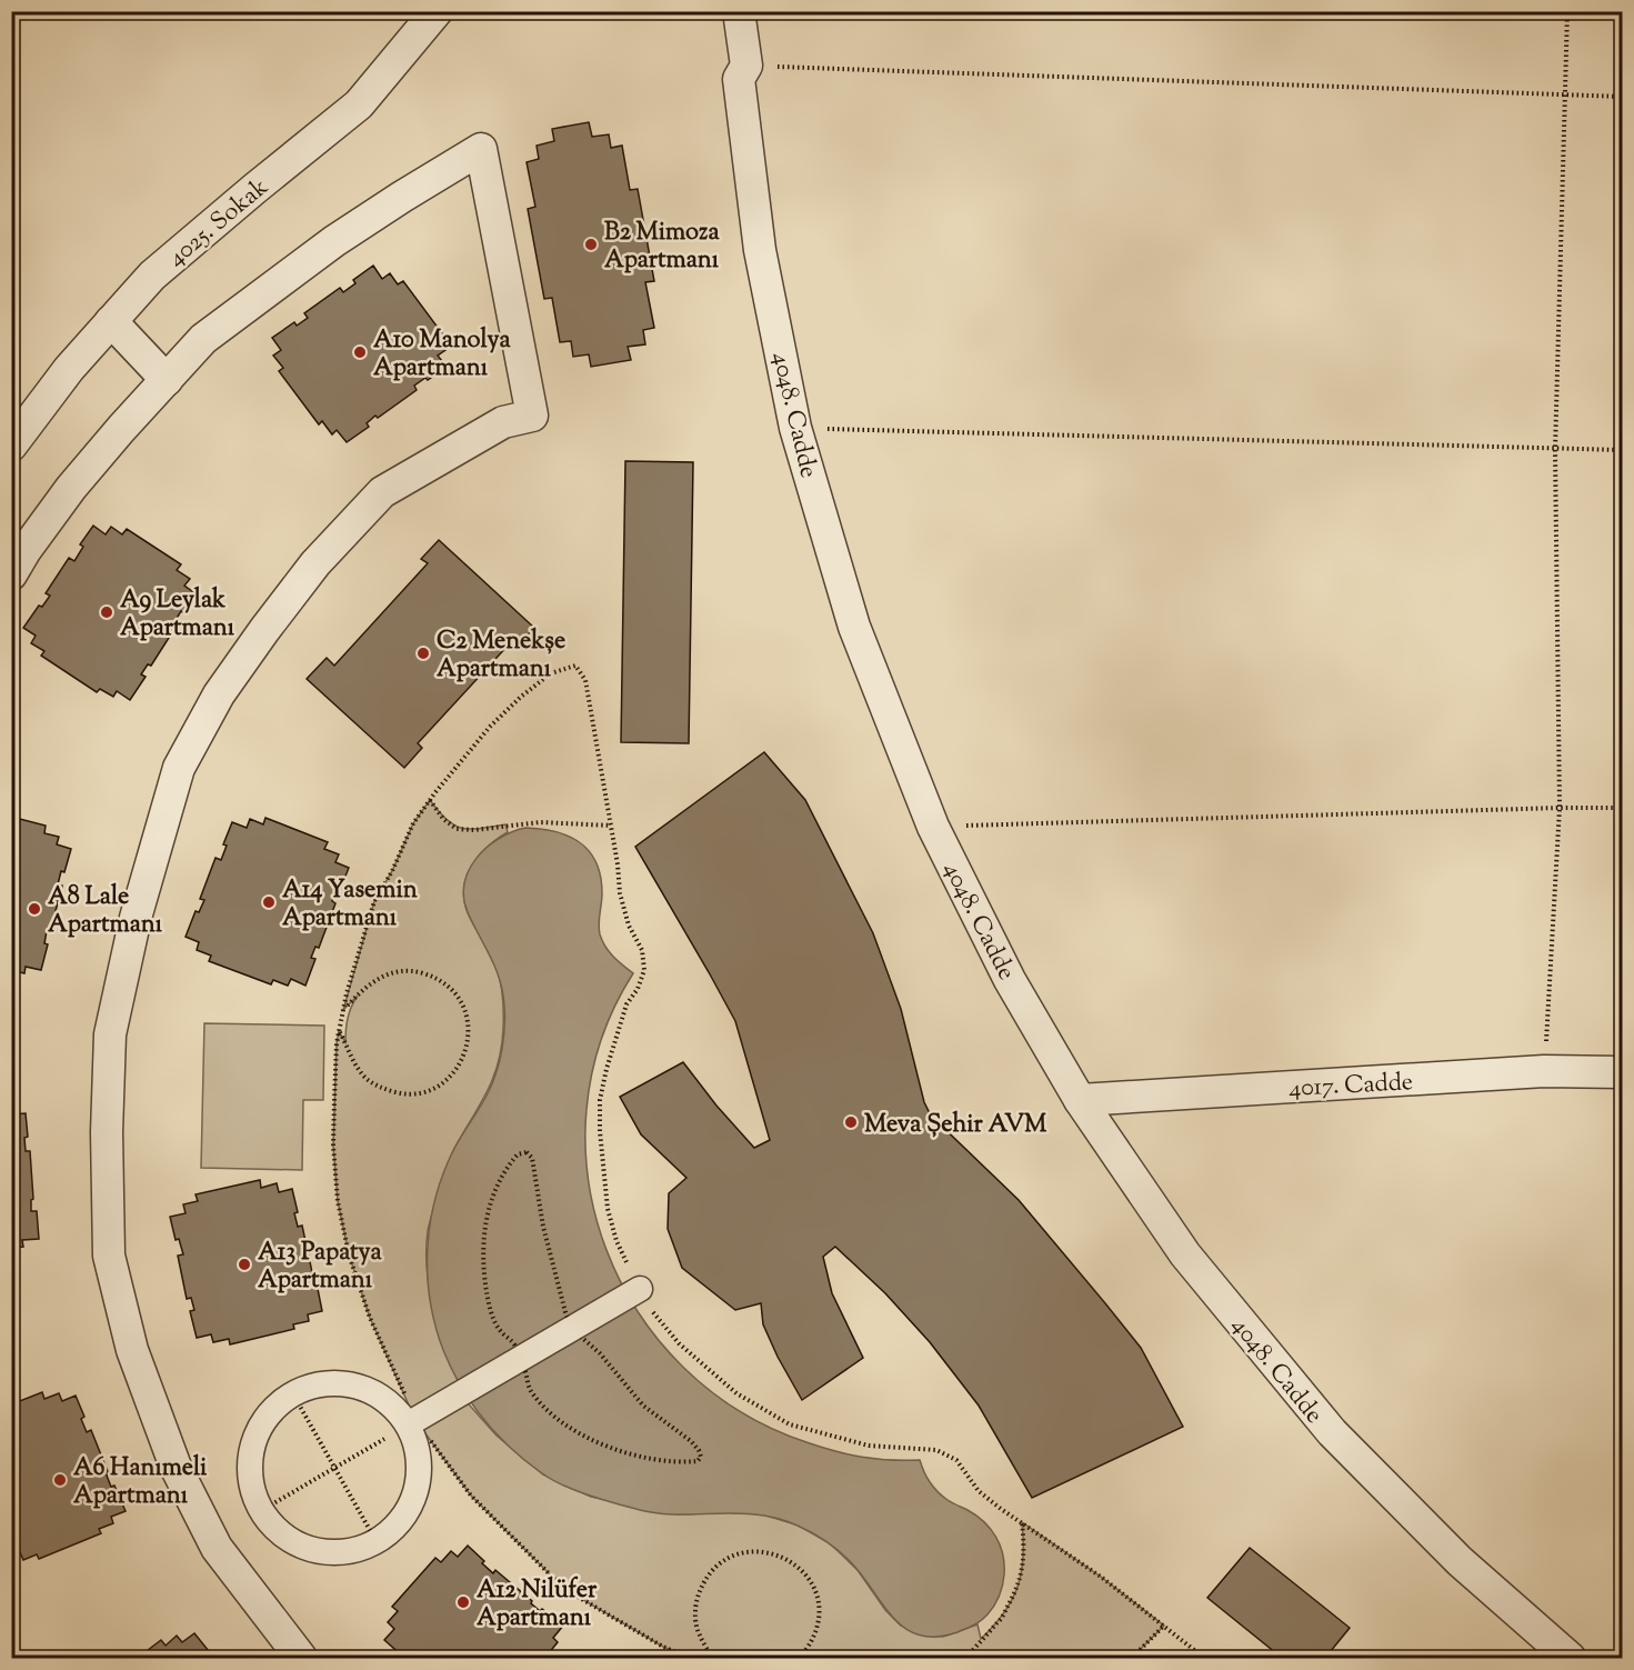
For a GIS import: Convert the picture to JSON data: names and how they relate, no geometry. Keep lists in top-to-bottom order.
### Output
{
  "streets": {
    "street": ["4025. Sokak", "4048. Cadde", "4017. Cadde"]
  },
  "crossings": [
    ["4048. Cadde", "4017. Cadde"]
  ],
  "places": [
    "B2 Mimoza Apartmanı",
    "A10 Manolya Apartmanı",
    "A9 Leylak Apartmanı",
    "C2 Menekşe Apartmanı",
    "A14 Yasemin Apartmanı",
    "A8 Lale Apartmanı",
    "Meva Şehir AVM",
    "A13 Papatya Apartmanı",
    "A6 Hanımeli Apartmanı",
    "A12 Nilüfer Apartmanı"
  ]
}
